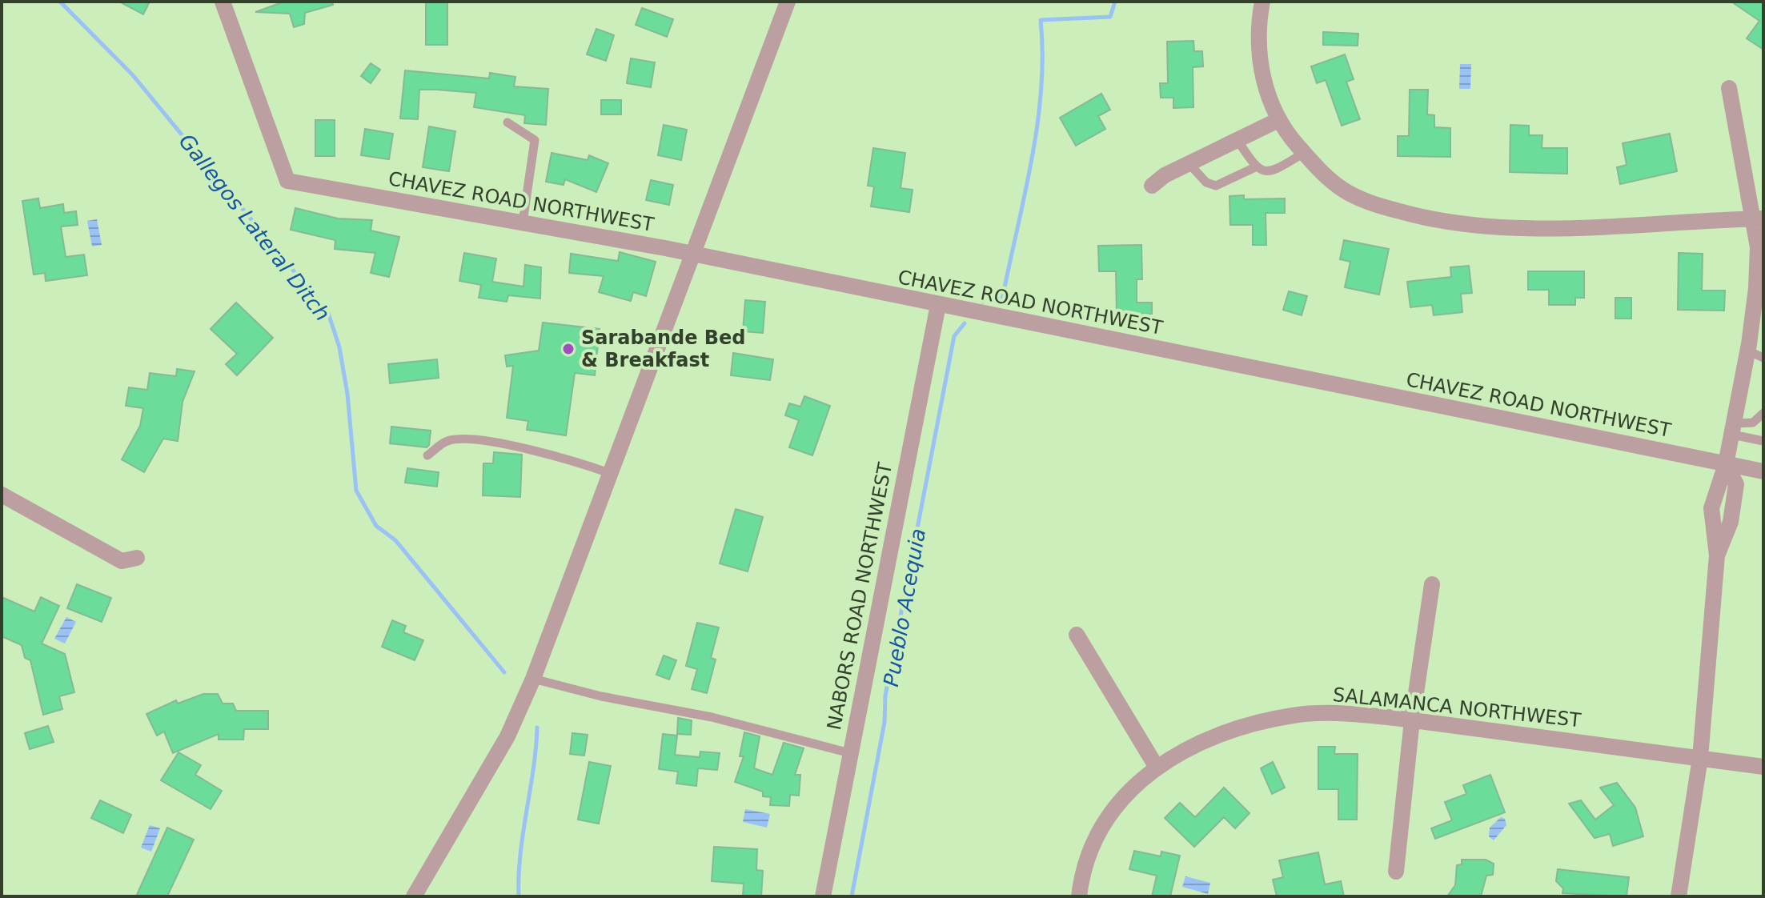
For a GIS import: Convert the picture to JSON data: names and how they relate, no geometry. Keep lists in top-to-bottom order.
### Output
{
  "streets": {
    "street": ["CHAVEZ ROAD NORTHWEST", "NABORS ROAD NORTHWEST", "SALAMANCA NORTHWEST"]
  },
  "crossings": [
    ["CHAVEZ ROAD NORTHWEST", "NABORS ROAD NORTHWEST"]
  ],
  "water": ["Gallegos Lateral Ditch", "Pueblo Acequia"],
  "places": ["Sarabande Bed & Breakfast"]
}
